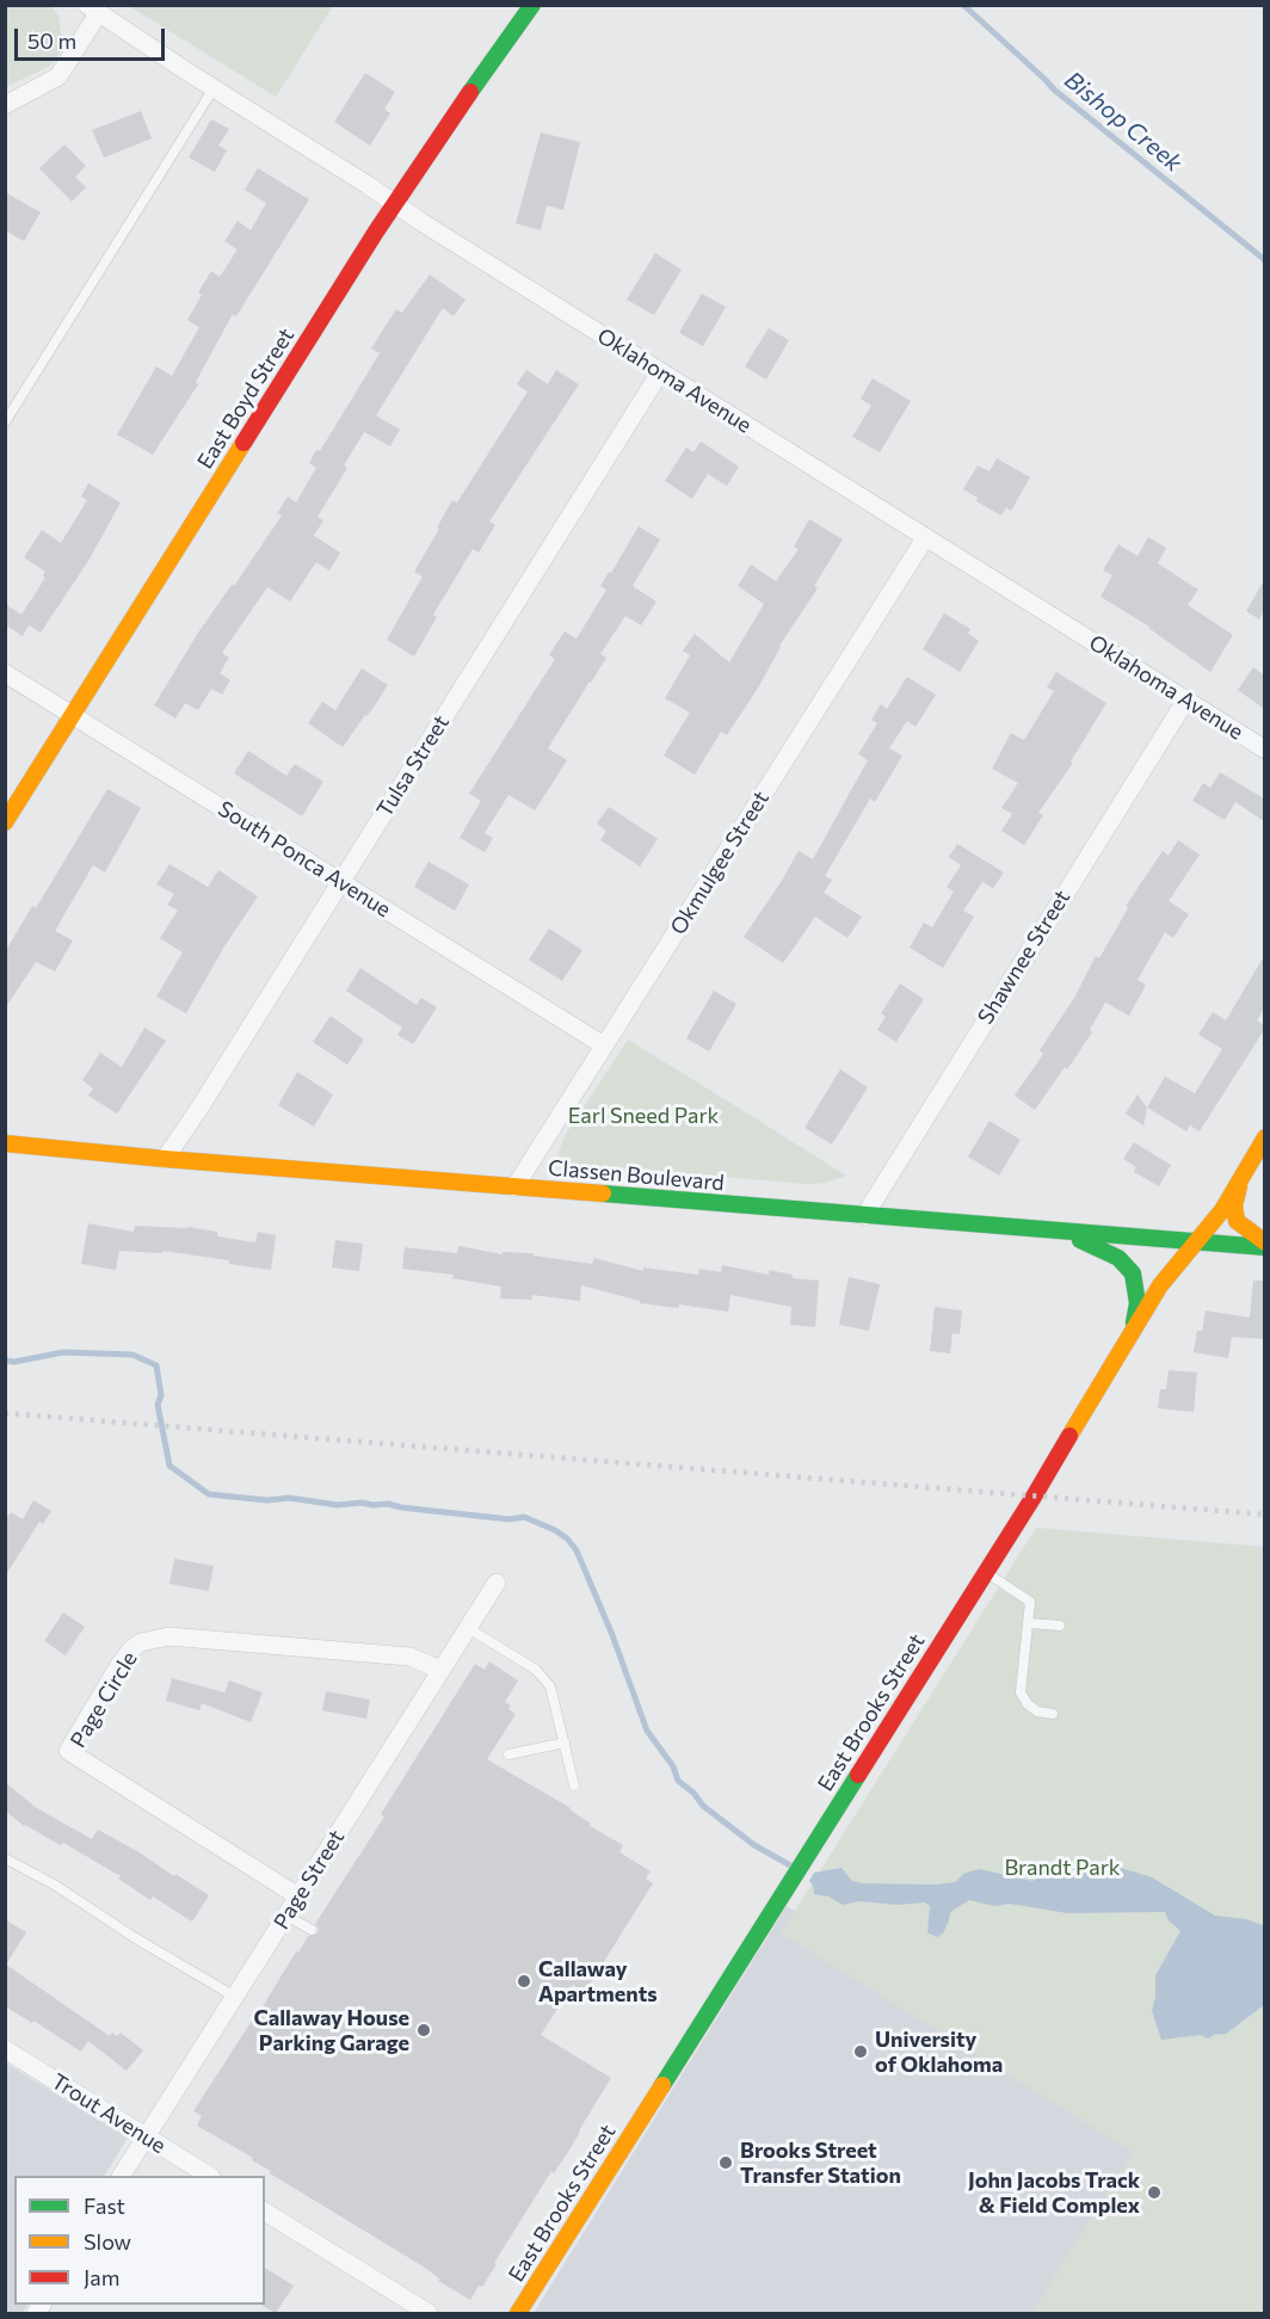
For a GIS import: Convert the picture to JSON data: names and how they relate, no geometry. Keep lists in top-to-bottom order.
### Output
{
  "streets": {
    "street": [
      "Oklahoma Avenue",
      "East Boyd Street",
      "Tulsa Street",
      "South Ponca Avenue",
      "Okmulgee Street",
      "Shawnee Street",
      "Classen Boulevard",
      "Page Circle",
      "East Brooks Street",
      "Page Street",
      "Trout Avenue"
    ]
  },
  "crossings": [
    ["Oklahoma Avenue", "East Boyd Street"],
    ["Oklahoma Avenue", "Tulsa Street"],
    ["Oklahoma Avenue", "Okmulgee Street"],
    ["Oklahoma Avenue", "Shawnee Street"],
    ["East Boyd Street", "South Ponca Avenue"],
    ["Tulsa Street", "South Ponca Avenue"],
    ["Tulsa Street", "Classen Boulevard"],
    ["South Ponca Avenue", "Okmulgee Street"],
    ["Okmulgee Street", "Classen Boulevard"],
    ["Shawnee Street", "Classen Boulevard"],
    ["Classen Boulevard", "East Brooks Street"],
    ["Page Circle", "Page Street"],
    ["Page Street", "Trout Avenue"]
  ],
  "water": ["Bishop Creek"],
  "parks": ["Earl Sneed Park", "Brandt Park"],
  "places": [
    "Callaway Apartments",
    "Callaway House Parking Garage",
    "University of Oklahoma",
    "Brooks Street Transfer Station",
    "John Jacobs Track & Field Complex"
  ],
  "legend": ["Fast", "Slow", "Jam"],
  "scale_bar": "50 m"
}
